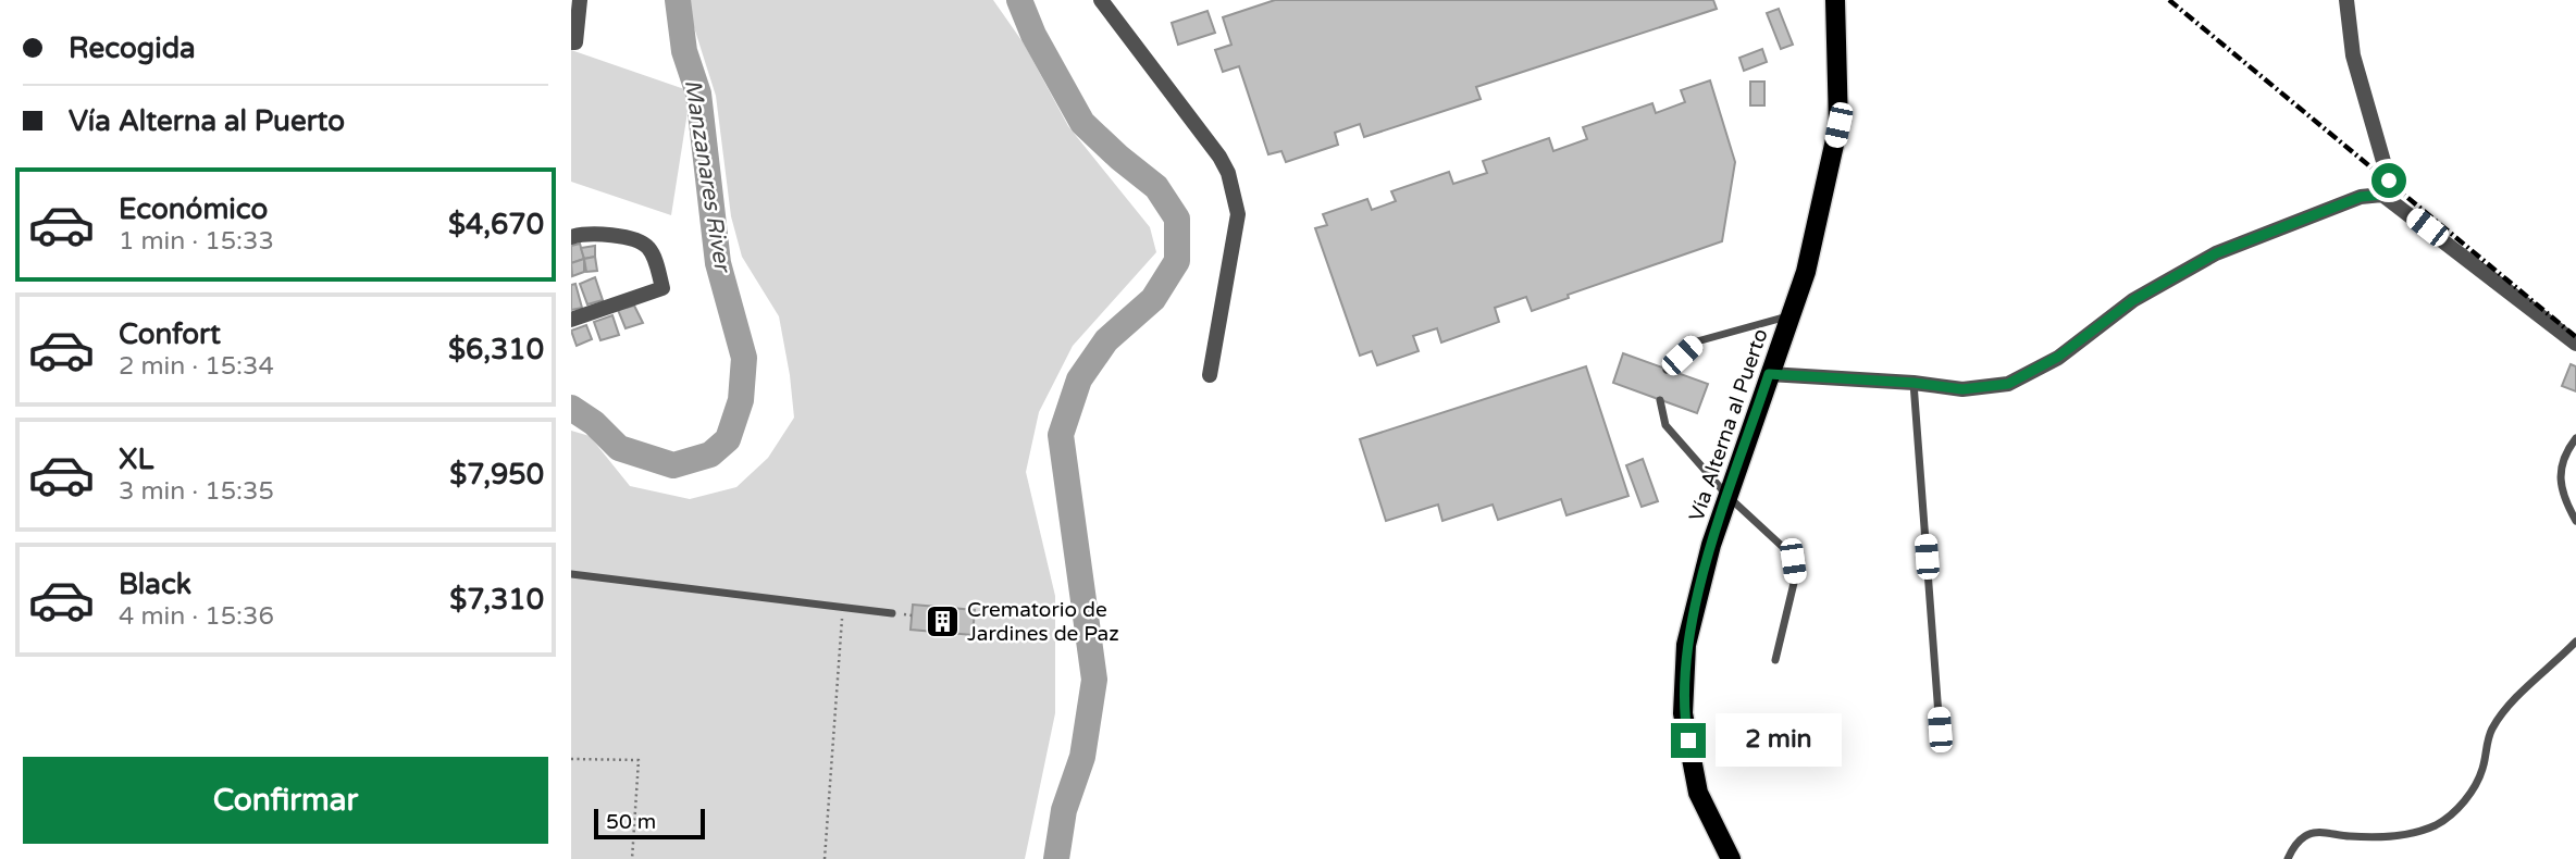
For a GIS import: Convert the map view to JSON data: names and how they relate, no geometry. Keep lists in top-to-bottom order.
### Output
{
  "streets": {
    "main road": ["Vía Alterna al Puerto"]
  },
  "water": ["Manzanares River"],
  "places": {
    "building": ["Crematorio de Jardines de Paz"]
  },
  "scale_bar": "50 m",
  "page": {
    "banner": ["Recogida", "Vía Alterna al Puerto"],
    "list": [
      {
        "name": "Económico",
        "note": "1 min · 15:33",
        "value": "$4,670"
      },
      {
        "name": "Confort",
        "note": "2 min · 15:34",
        "value": "$6,310"
      },
      {
        "name": "XL",
        "note": "3 min · 15:35",
        "value": "$7,950"
      },
      {
        "name": "Black",
        "note": "4 min · 15:36",
        "value": "$7,310"
      }
    ],
    "bubble": "2 min",
    "buttons": "Confirmar",
    "scale": "50 m"
  }
}
